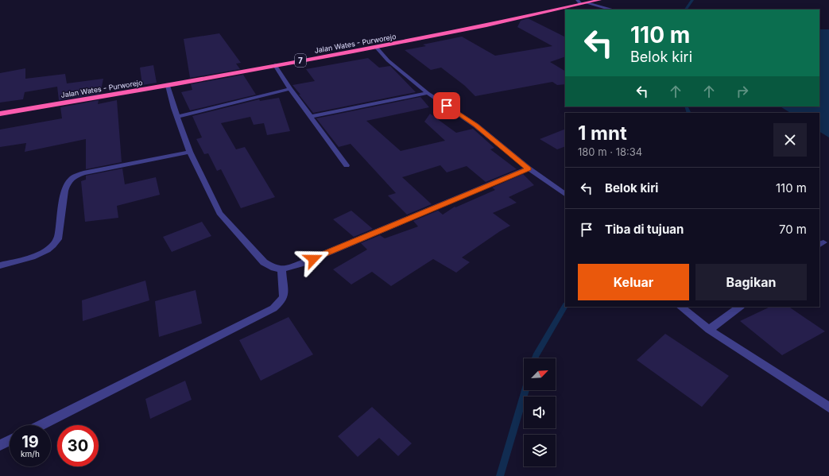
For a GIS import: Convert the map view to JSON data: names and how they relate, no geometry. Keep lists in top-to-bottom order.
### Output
{
  "streets": {
    "highway": ["Jalan Wates - Purworejo", "7"]
  },
  "north": "top right",
  "page": {
    "turn": ["110 m", "Belok kiri"],
    "heading": ["1 mnt", "180 m · 18:34"],
    "list": [
      {
        "name": "Belok kiri",
        "value": "110 m"
      },
      {
        "name": "Tiba di tujuan",
        "value": "70 m"
      }
    ],
    "buttons": ["Keluar", "Bagikan"],
    "speed": "19 km/h",
    "limit": "30"
  }
}
